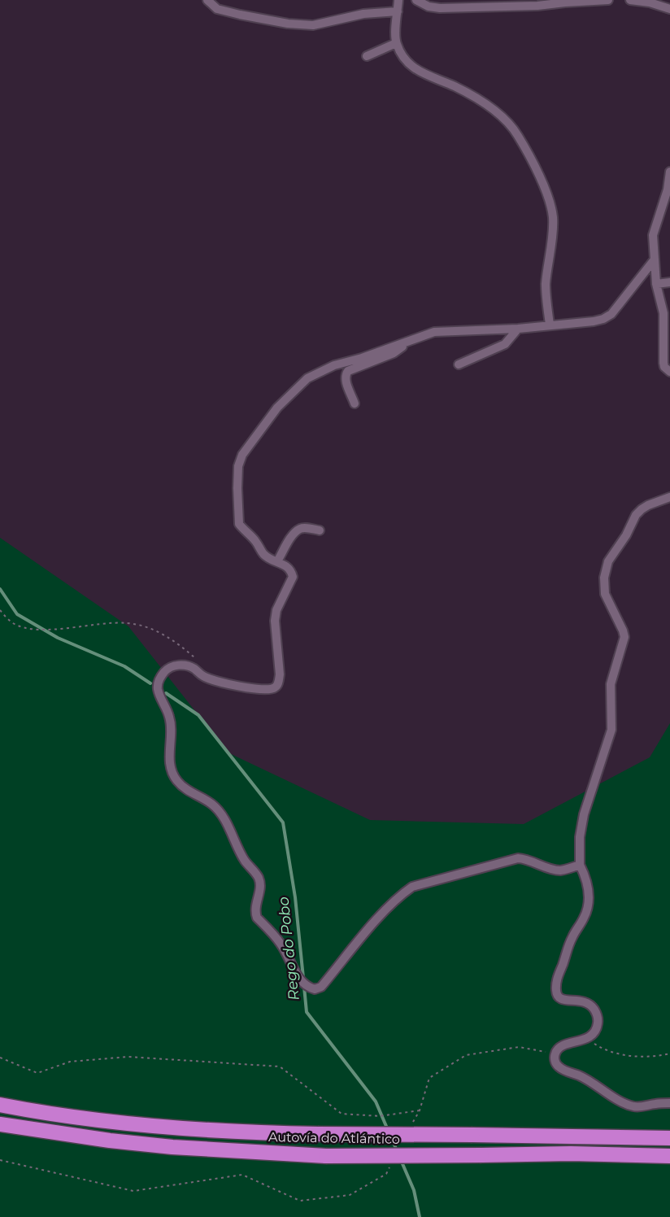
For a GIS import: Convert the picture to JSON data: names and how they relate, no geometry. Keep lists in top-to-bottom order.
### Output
{
  "streets": {
    "highway": ["Autovía do Atlántico"]
  },
  "water": ["Rego do Pobo"]
}
